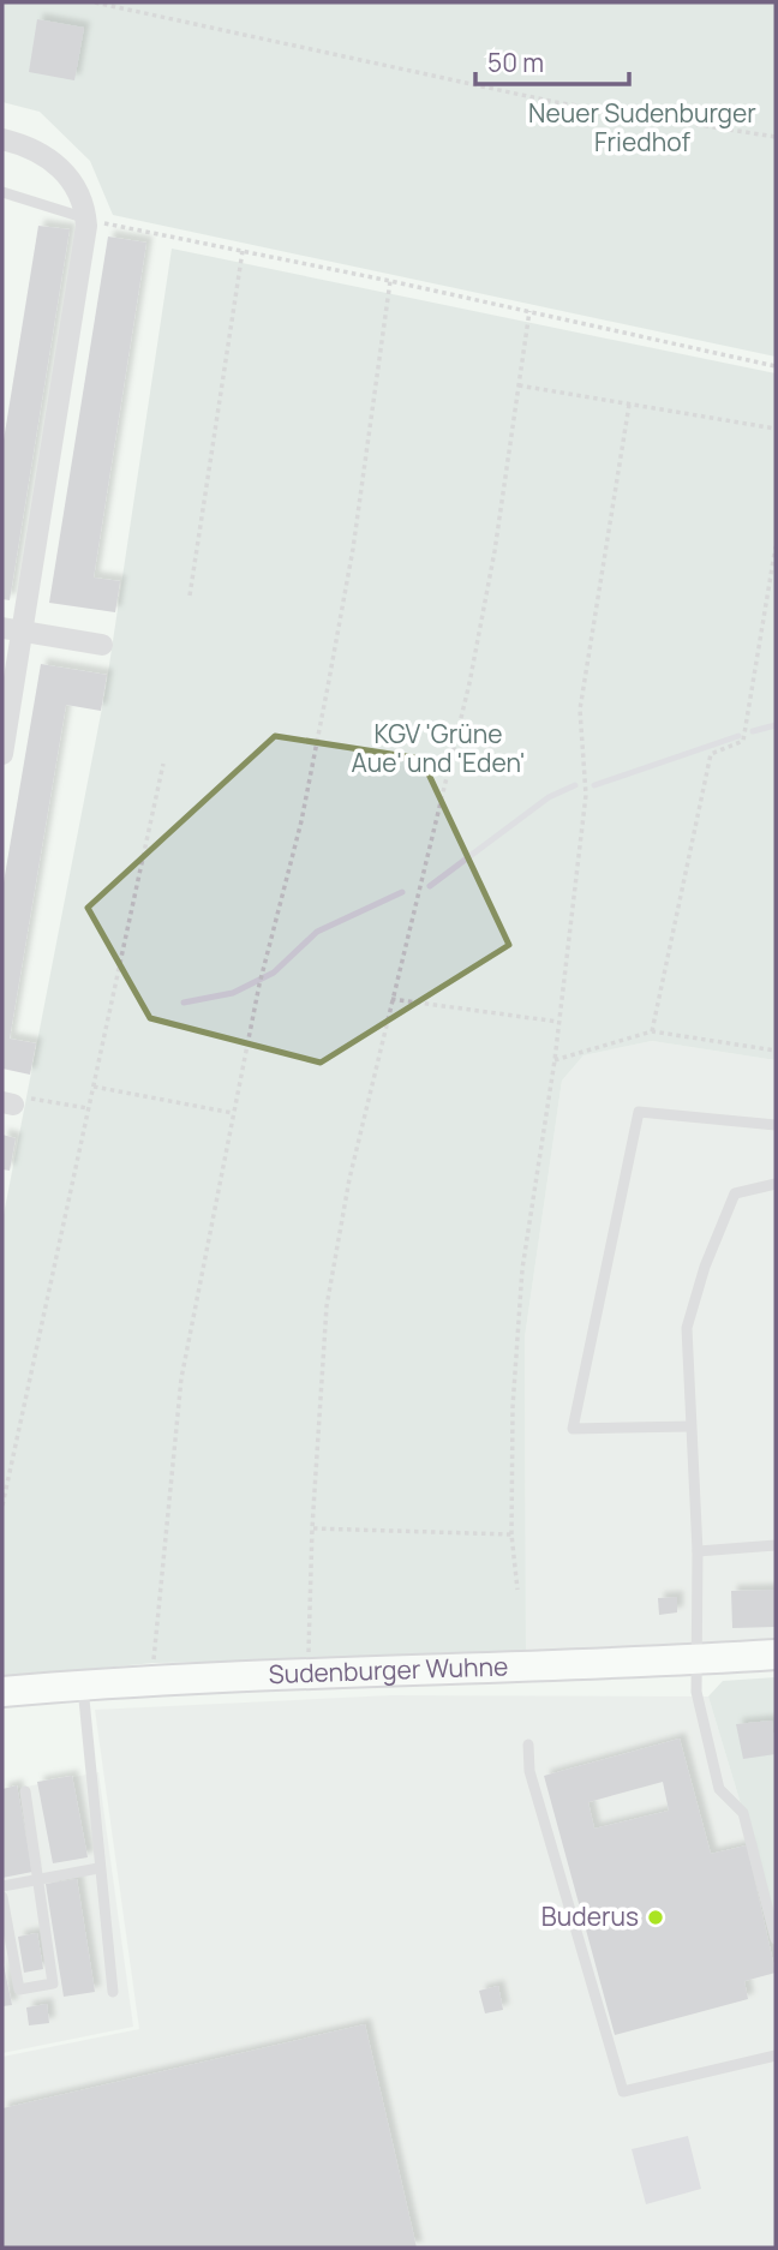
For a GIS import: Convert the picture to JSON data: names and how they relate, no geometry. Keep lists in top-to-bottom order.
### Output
{
  "streets": {
    "main road": ["Sudenburger Wuhne"]
  },
  "parks": ["Neuer Sudenburger Friedhof", "KGV 'Grüne Aue' und 'Eden'"],
  "places": ["Buderus"],
  "scale_bar": "50 m"
}
